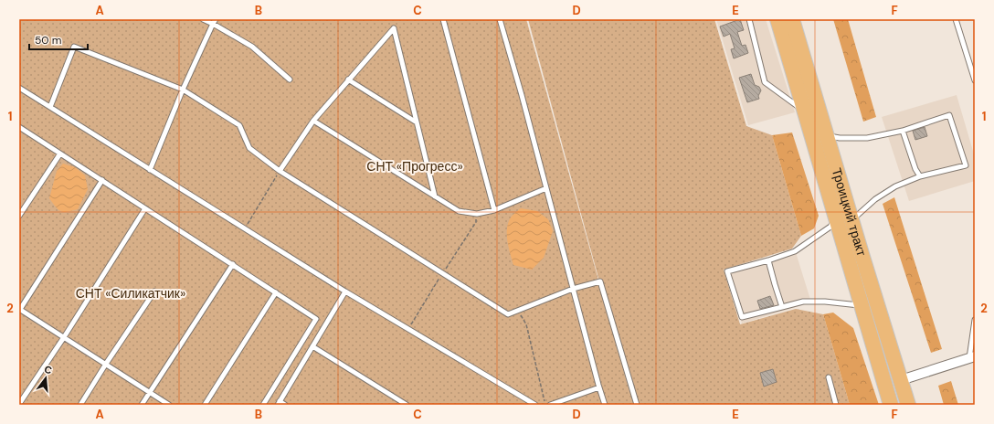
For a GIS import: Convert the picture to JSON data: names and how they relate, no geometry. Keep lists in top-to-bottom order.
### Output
{
  "streets": {
    "main road": ["Троицкий тракт"]
  },
  "parks": ["СНТ «Прогресс»", "СНТ «Силикатчик»"],
  "scale_bar": "50 m",
  "north": "top",
  "grid": {
    "columns": [
      "A",
      "B",
      "C",
      "D",
      "E",
      "F"
    ],
    "rows": ["1", "2"]
  }
}
